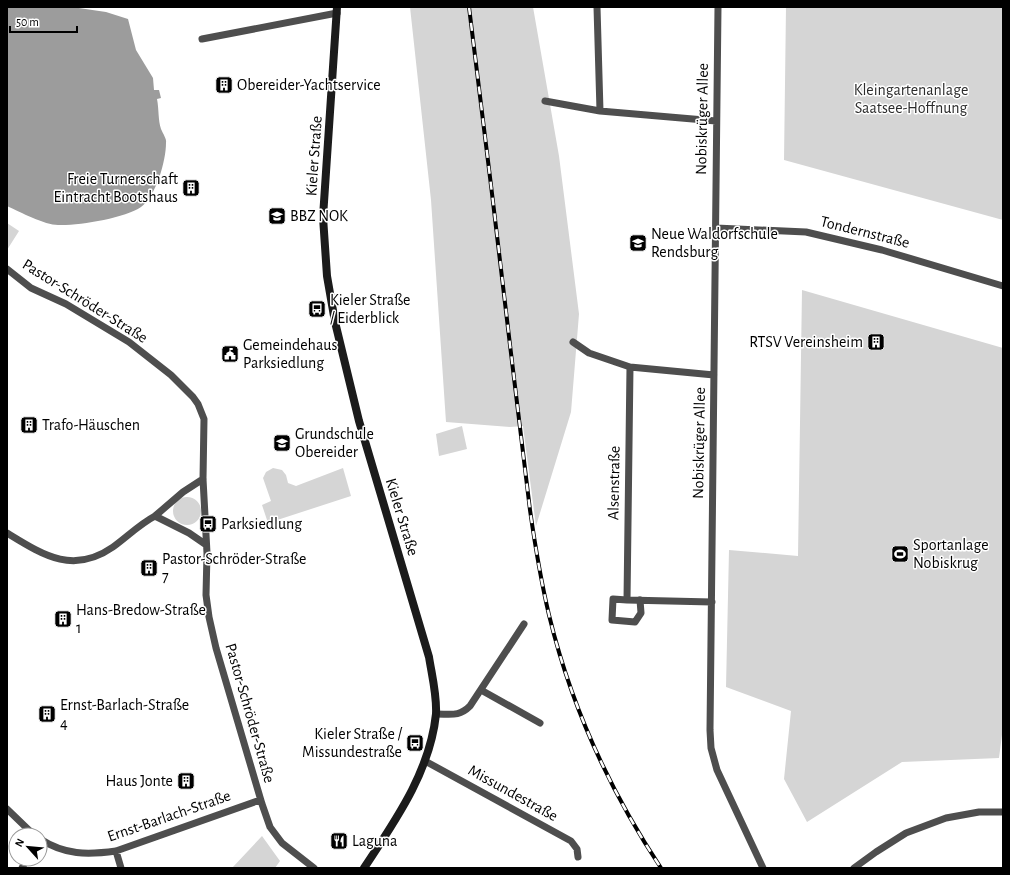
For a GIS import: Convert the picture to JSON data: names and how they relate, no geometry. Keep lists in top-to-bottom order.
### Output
{
  "streets": {
    "main road": ["Kieler Straße"],
    "street": [
      "Nobiskrüger Allee",
      "Tondernstraße",
      "Pastor-Schröder-Straße",
      "Alsenstraße",
      "Missundestraße",
      "Ernst-Barlach-Straße"
    ]
  },
  "crossings": [
    ["Nobiskrüger Allee", "Tondernstraße"],
    ["Kieler Straße", "Missundestraße"],
    ["Pastor-Schröder-Straße", "Ernst-Barlach-Straße"]
  ],
  "parks": ["Kleingartenanlage Saatsee-Hoffnung"],
  "places": {
    "building": [
      "Obereider-Yachtservice",
      "Freie Turnerschaft Eintracht Bootshaus",
      "RTSV Vereinsheim",
      "Trafo-Häuschen",
      "Pastor-Schröder-Straße 7",
      "Hans-Bredow-Straße 1",
      "Ernst-Barlach-Straße 4",
      "Haus Jonte"
    ],
    "school or university": ["BBZ NOK", "Neue Waldorfschule Rendsburg", "Grundschule Obereider"],
    "bus stop": ["Kieler Straße / Eiderblick", "Parksiedlung", "Kieler Straße / Missundestraße"],
    "public building": ["Gemeindehaus Parksiedlung"],
    "sports": ["Sportanlage Nobiskrug"],
    "restaurant": ["Laguna"]
  },
  "scale_bar": "50 m",
  "north": "top left"
}
